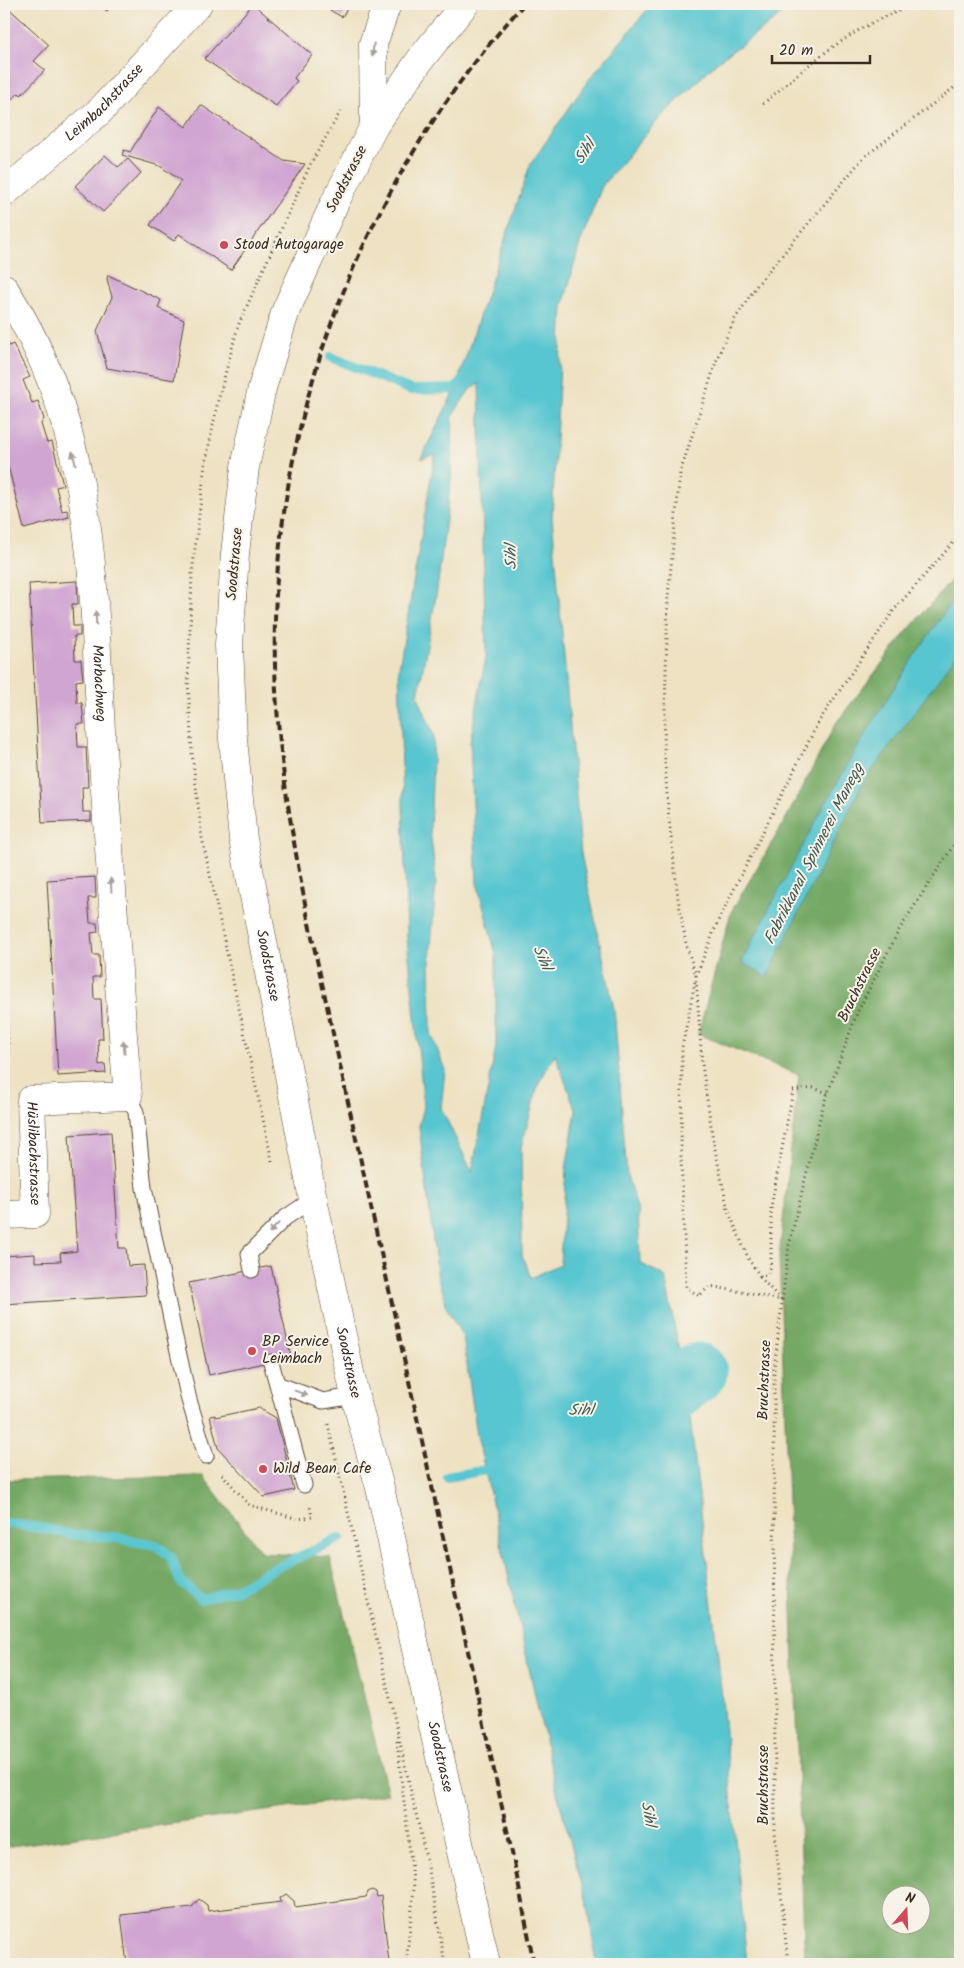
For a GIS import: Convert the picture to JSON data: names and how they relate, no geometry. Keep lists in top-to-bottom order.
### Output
{
  "streets": {
    "main road": [
      "Leimbachstrasse",
      "Soodstrasse",
      "Marbachweg",
      "Hüslibachstrasse"
    ],
    "path": ["Bruchstrasse"]
  },
  "crossings": [
    ["Marbachweg", "Hüslibachstrasse"]
  ],
  "one_way": ["Marbachweg"],
  "water": ["Sihl", "Fabrikkanal Spinnerei Manegg"],
  "places": ["Stood Autogarage", "BP Service Leimbach", "Wild Bean Cafe"],
  "scale_bar": "20 m",
  "north": "top"
}
